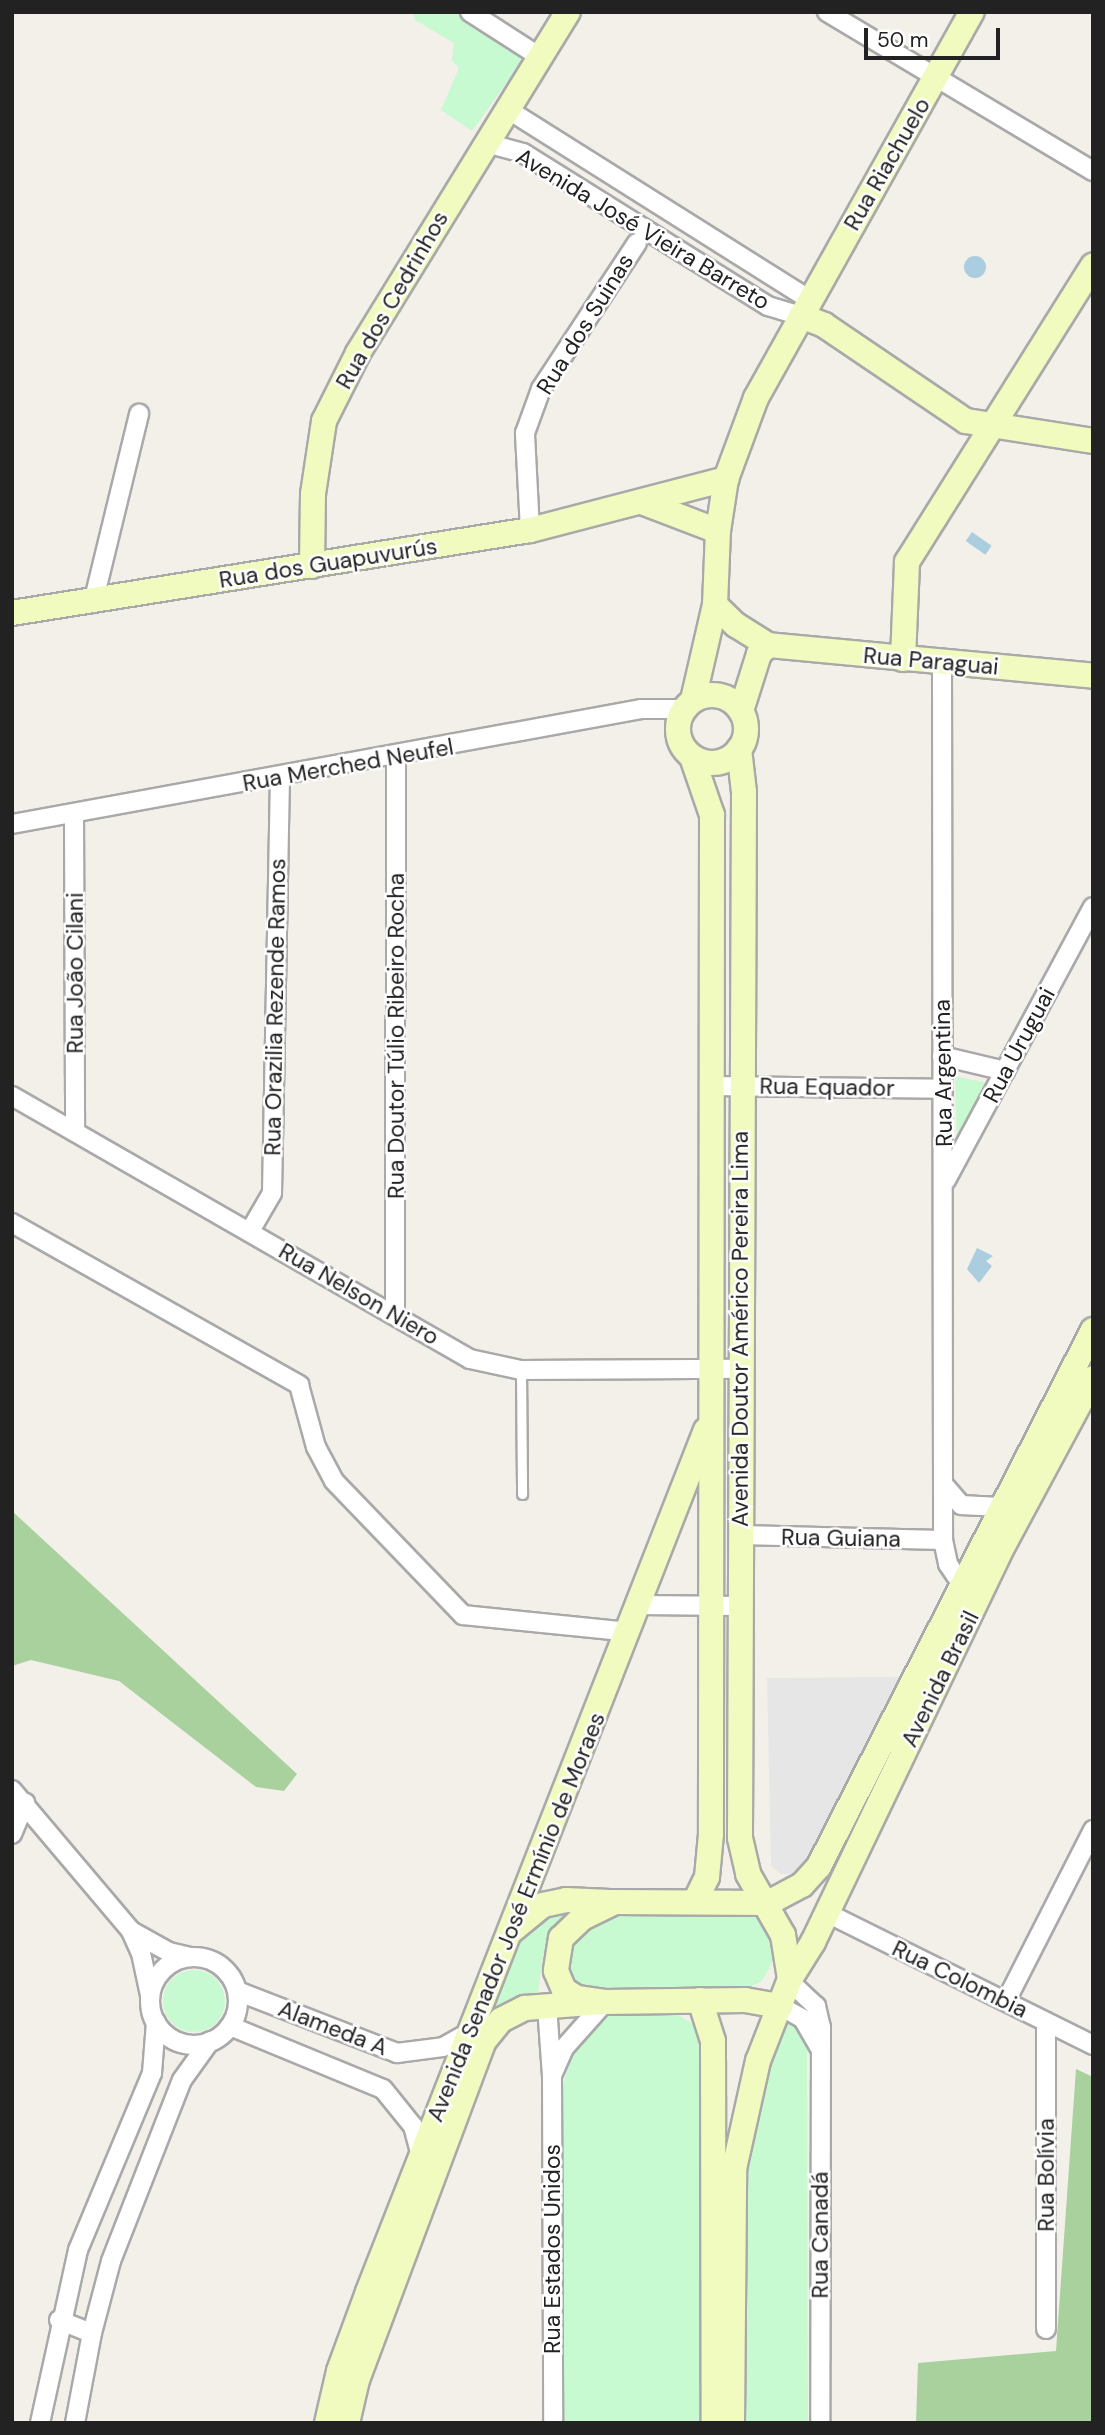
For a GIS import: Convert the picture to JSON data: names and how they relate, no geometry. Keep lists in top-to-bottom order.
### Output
{
  "streets": {
    "main road": [
      "Rua Riachuelo",
      "Rua dos Cedrinhos",
      "Rua dos Guapuvurús",
      "Rua Paraguai",
      "Avenida Doutor Américo Pereira Lima",
      "Avenida Brasil",
      "Avenida Senador José Ermínio de Moraes"
    ],
    "street": [
      "Avenida José Vieira Barreto",
      "Rua dos Suinas",
      "Rua Merched Neufel",
      "Rua João Cilani",
      "Rua Orazilia Rezende Ramos",
      "Rua Doutor Túlio Ribeiro Rocha",
      "Rua Uruguai",
      "Rua Argentina",
      "Rua Equador",
      "Rua Nelson Niero",
      "Rua Guiana",
      "Rua Colombia",
      "Alameda A",
      "Rua Bolívia",
      "Rua Canadá",
      "Rua Estados Unidos"
    ]
  },
  "crossings": [
    ["Rua Riachuelo", "Avenida José Vieira Barreto"],
    ["Avenida José Vieira Barreto", "Rua dos Cedrinhos"],
    ["Rua dos Cedrinhos", "Rua dos Guapuvurús"],
    ["Rua dos Suinas", "Rua dos Guapuvurús"],
    ["Rua Paraguai", "Rua Argentina"],
    ["Rua Merched Neufel", "Rua João Cilani"],
    ["Rua Merched Neufel", "Rua Orazilia Rezende Ramos"],
    ["Rua Merched Neufel", "Rua Doutor Túlio Ribeiro Rocha"],
    ["Rua Merched Neufel", "Avenida Doutor Américo Pereira Lima"],
    ["Rua João Cilani", "Rua Nelson Niero"],
    ["Rua Orazilia Rezende Ramos", "Rua Nelson Niero"],
    ["Rua Doutor Túlio Ribeiro Rocha", "Rua Nelson Niero"],
    ["Rua Uruguai", "Rua Argentina"],
    ["Rua Argentina", "Rua Equador"],
    ["Rua Argentina", "Rua Guiana"],
    ["Rua Argentina", "Avenida Brasil"],
    ["Rua Equador", "Avenida Doutor Américo Pereira Lima"],
    ["Rua Nelson Niero", "Avenida Doutor Américo Pereira Lima"],
    ["Avenida Doutor Américo Pereira Lima", "Rua Guiana"],
    ["Avenida Doutor Américo Pereira Lima", "Avenida Brasil"],
    ["Avenida Doutor Américo Pereira Lima", "Avenida Senador José Ermínio de Moraes"],
    ["Avenida Doutor Américo Pereira Lima", "Rua Canadá"],
    ["Avenida Brasil", "Rua Colombia"],
    ["Avenida Brasil", "Rua Canadá"],
    ["Avenida Senador José Ermínio de Moraes", "Alameda A"],
    ["Avenida Senador José Ermínio de Moraes", "Rua Estados Unidos"],
    ["Rua Colombia", "Rua Bolívia"]
  ],
  "scale_bar": "50 m"
}
